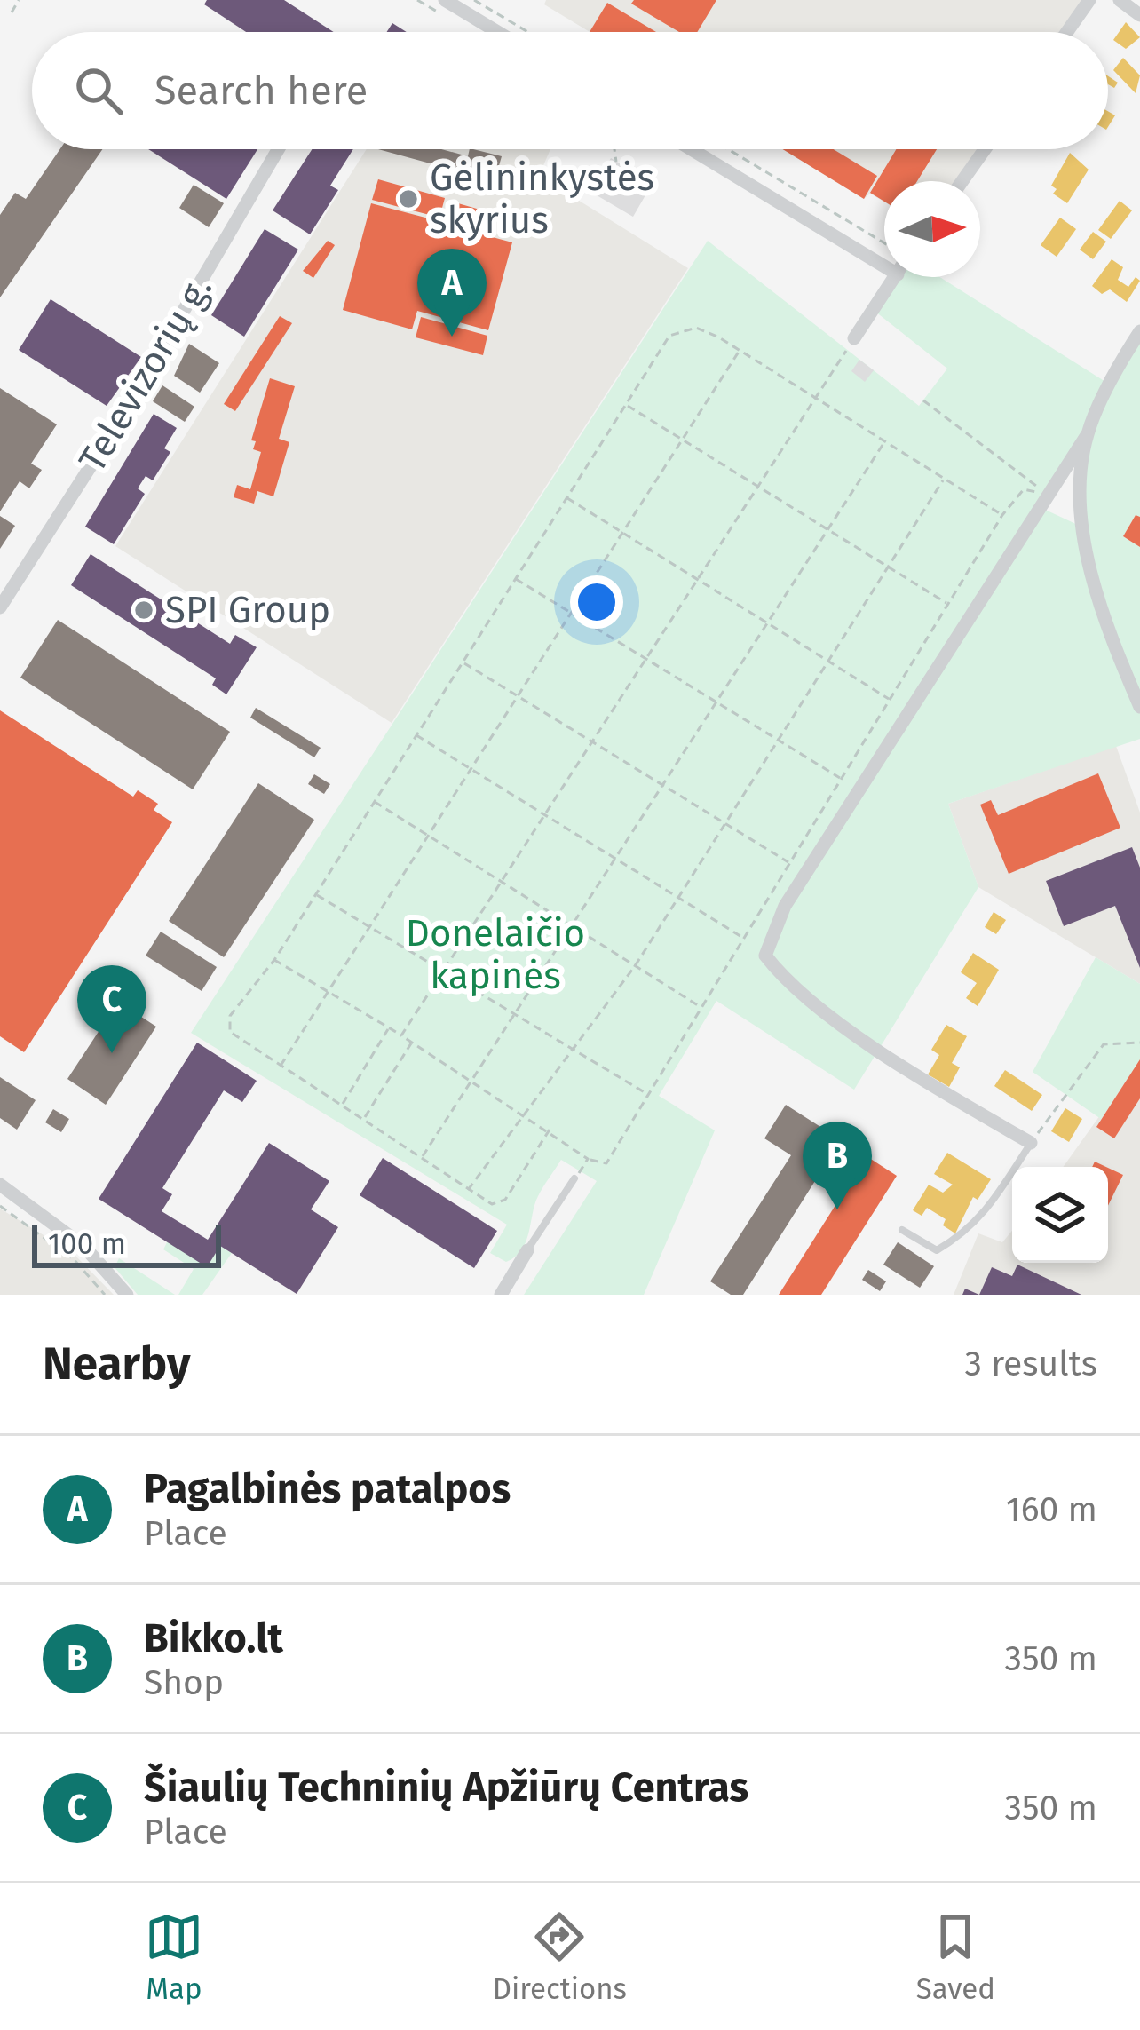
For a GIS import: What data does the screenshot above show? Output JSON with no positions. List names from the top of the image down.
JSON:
{
  "streets": {
    "street": ["Televizorių g."]
  },
  "parks": ["Donelaičio kapinės"],
  "places": ["Gėlininkystės skyrius", "SPI Group"],
  "scale_bar": "100 m",
  "north": "right",
  "page": {
    "search": "Search here",
    "pins": ["A", "C", "B"],
    "scale": "100 m",
    "heading": ["Nearby", "3 results"],
    "list": [
      {
        "mark": "A",
        "name": "Pagalbinės patalpos",
        "note": "Place",
        "value": "160 m"
      },
      {
        "mark": "B",
        "name": "Bikko.lt",
        "note": "Shop",
        "value": "350 m"
      },
      {
        "mark": "C",
        "name": "Šiaulių Techninių Apžiūrų Centras",
        "note": "Place",
        "value": "350 m"
      }
    ],
    "nav": ["Map", "Directions", "Saved"]
  }
}
